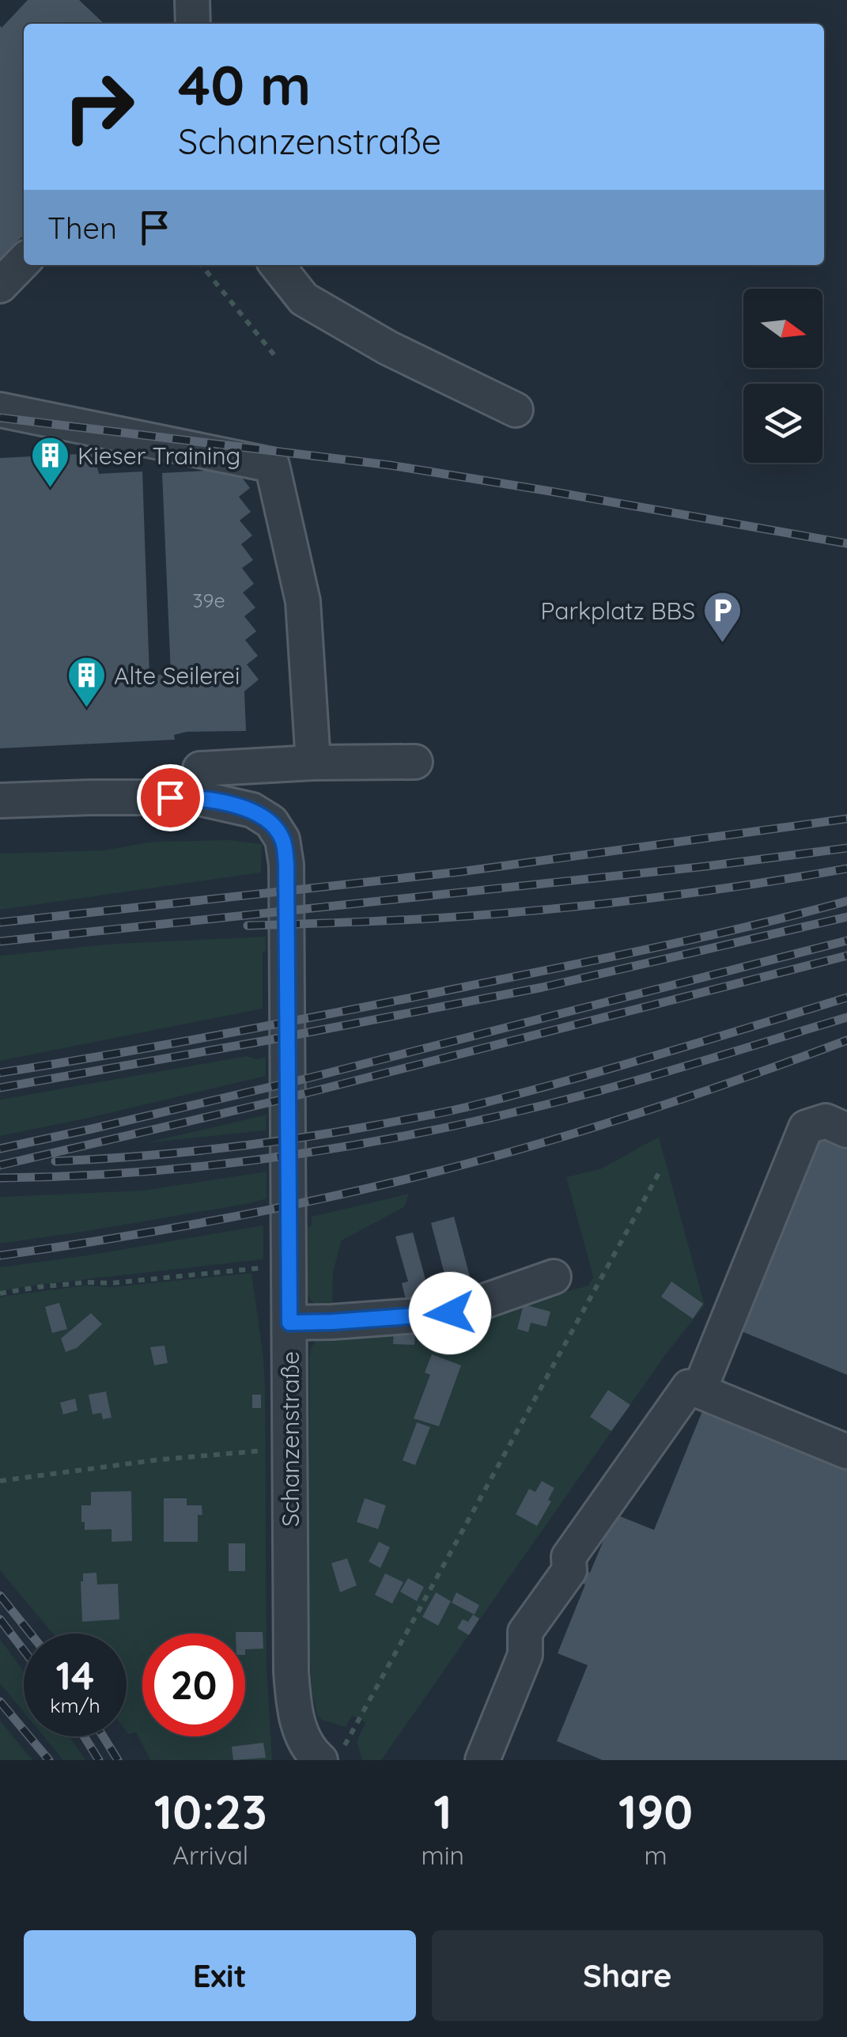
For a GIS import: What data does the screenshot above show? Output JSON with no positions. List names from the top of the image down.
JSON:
{
  "streets": {
    "street": ["Schanzenstraße"]
  },
  "places": {
    "building": ["Kieser Training", "Alte Seilerei"],
    "parking": ["Parkplatz BBS"]
  },
  "house_numbers": ["39e"],
  "north": "right",
  "page": {
    "turn": ["40 m", "Schanzenstraße"],
    "then": "Then",
    "speed": "14 km/h",
    "limit": "20",
    "eta": [
      "10:23",
      "Arrival",
      "1",
      "min",
      "190",
      "m"
    ],
    "buttons": ["Exit", "Share"]
  }
}
